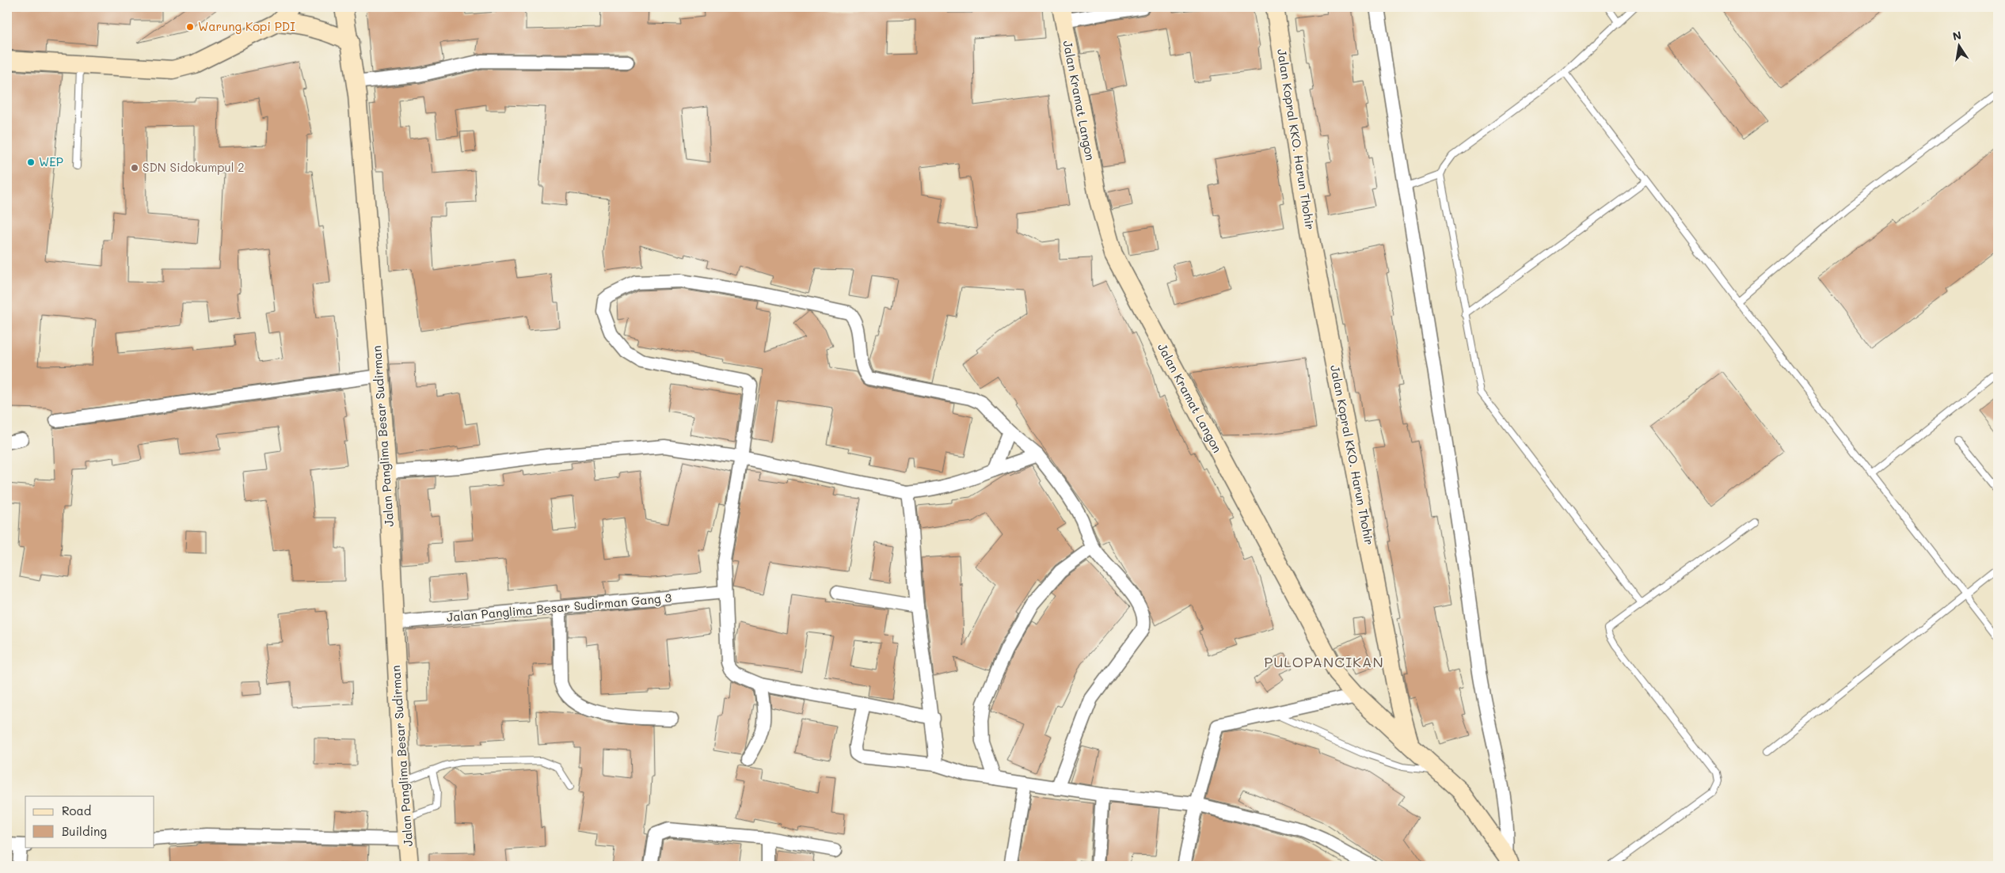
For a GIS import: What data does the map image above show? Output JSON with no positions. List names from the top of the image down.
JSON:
{
  "streets": {
    "main road": ["Jalan Kramat Langon", "Jalan Kopral KKO. Harun Thohir", "Jalan Panglima Besar Sudirman"],
    "street": ["Jalan Panglima Besar Sudirman Gang 3"]
  },
  "crossings": [
    ["Jalan Kramat Langon", "Jalan Kopral KKO. Harun Thohir"],
    ["Jalan Panglima Besar Sudirman", "Jalan Panglima Besar Sudirman Gang 3"]
  ],
  "districts": ["PULOPANCIKAN"],
  "places": ["Warung Kopi PDI", "WEP", "SDN Sidokumpul 2"],
  "legend": ["Road", "Building"],
  "north": "top"
}
